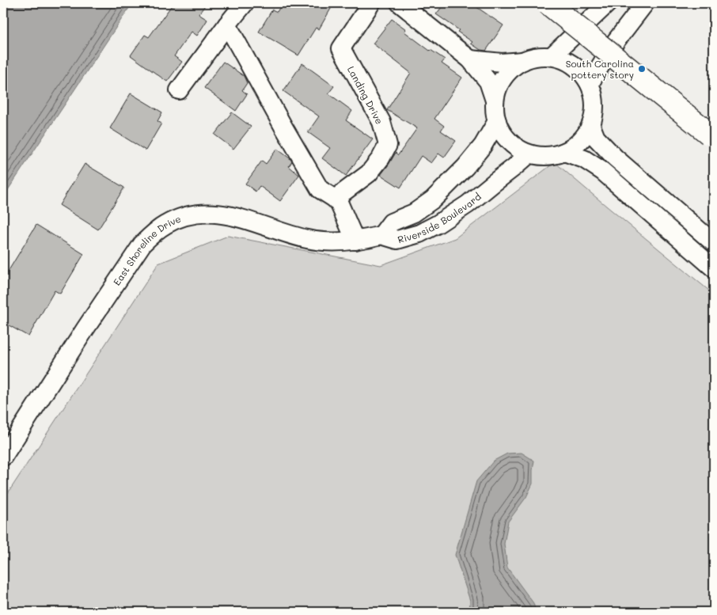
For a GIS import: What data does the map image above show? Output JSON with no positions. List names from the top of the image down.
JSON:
{
  "streets": {
    "street": ["Landing Drive", "Riverside Boulevard", "East Shoreline Drive"]
  },
  "crossings": [
    ["Riverside Boulevard", "East Shoreline Drive"]
  ],
  "places": ["South Carolina pottery story"]
}
